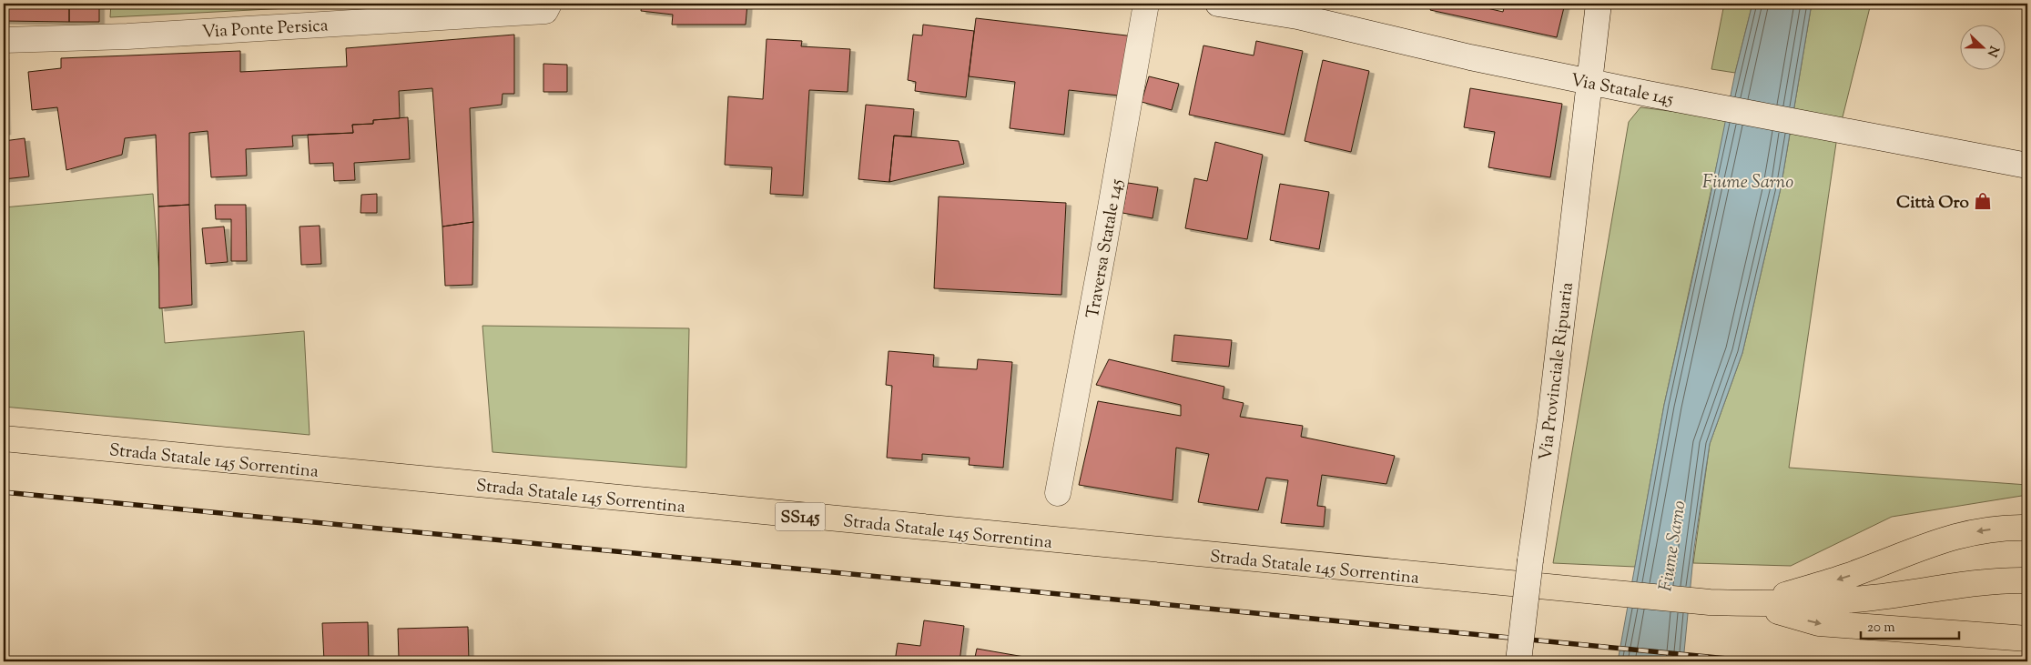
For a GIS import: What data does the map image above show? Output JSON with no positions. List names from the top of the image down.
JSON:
{
  "streets": {
    "highway": ["Strada Statale 145 Sorrentina", "SS145"],
    "main road": [
      "Via Ponte Persica",
      "Via Statale 145",
      "Traversa Statale 145",
      "Via Provinciale Ripuaria"
    ]
  },
  "crossings": [
    ["Via Statale 145", "Via Provinciale Ripuaria"],
    ["Strada Statale 145 Sorrentina", "SS145"]
  ],
  "water": ["Fiume Sarno"],
  "places": {
    "shop": ["Città Oro"]
  },
  "scale_bar": "20 m",
  "north": "right"
}
